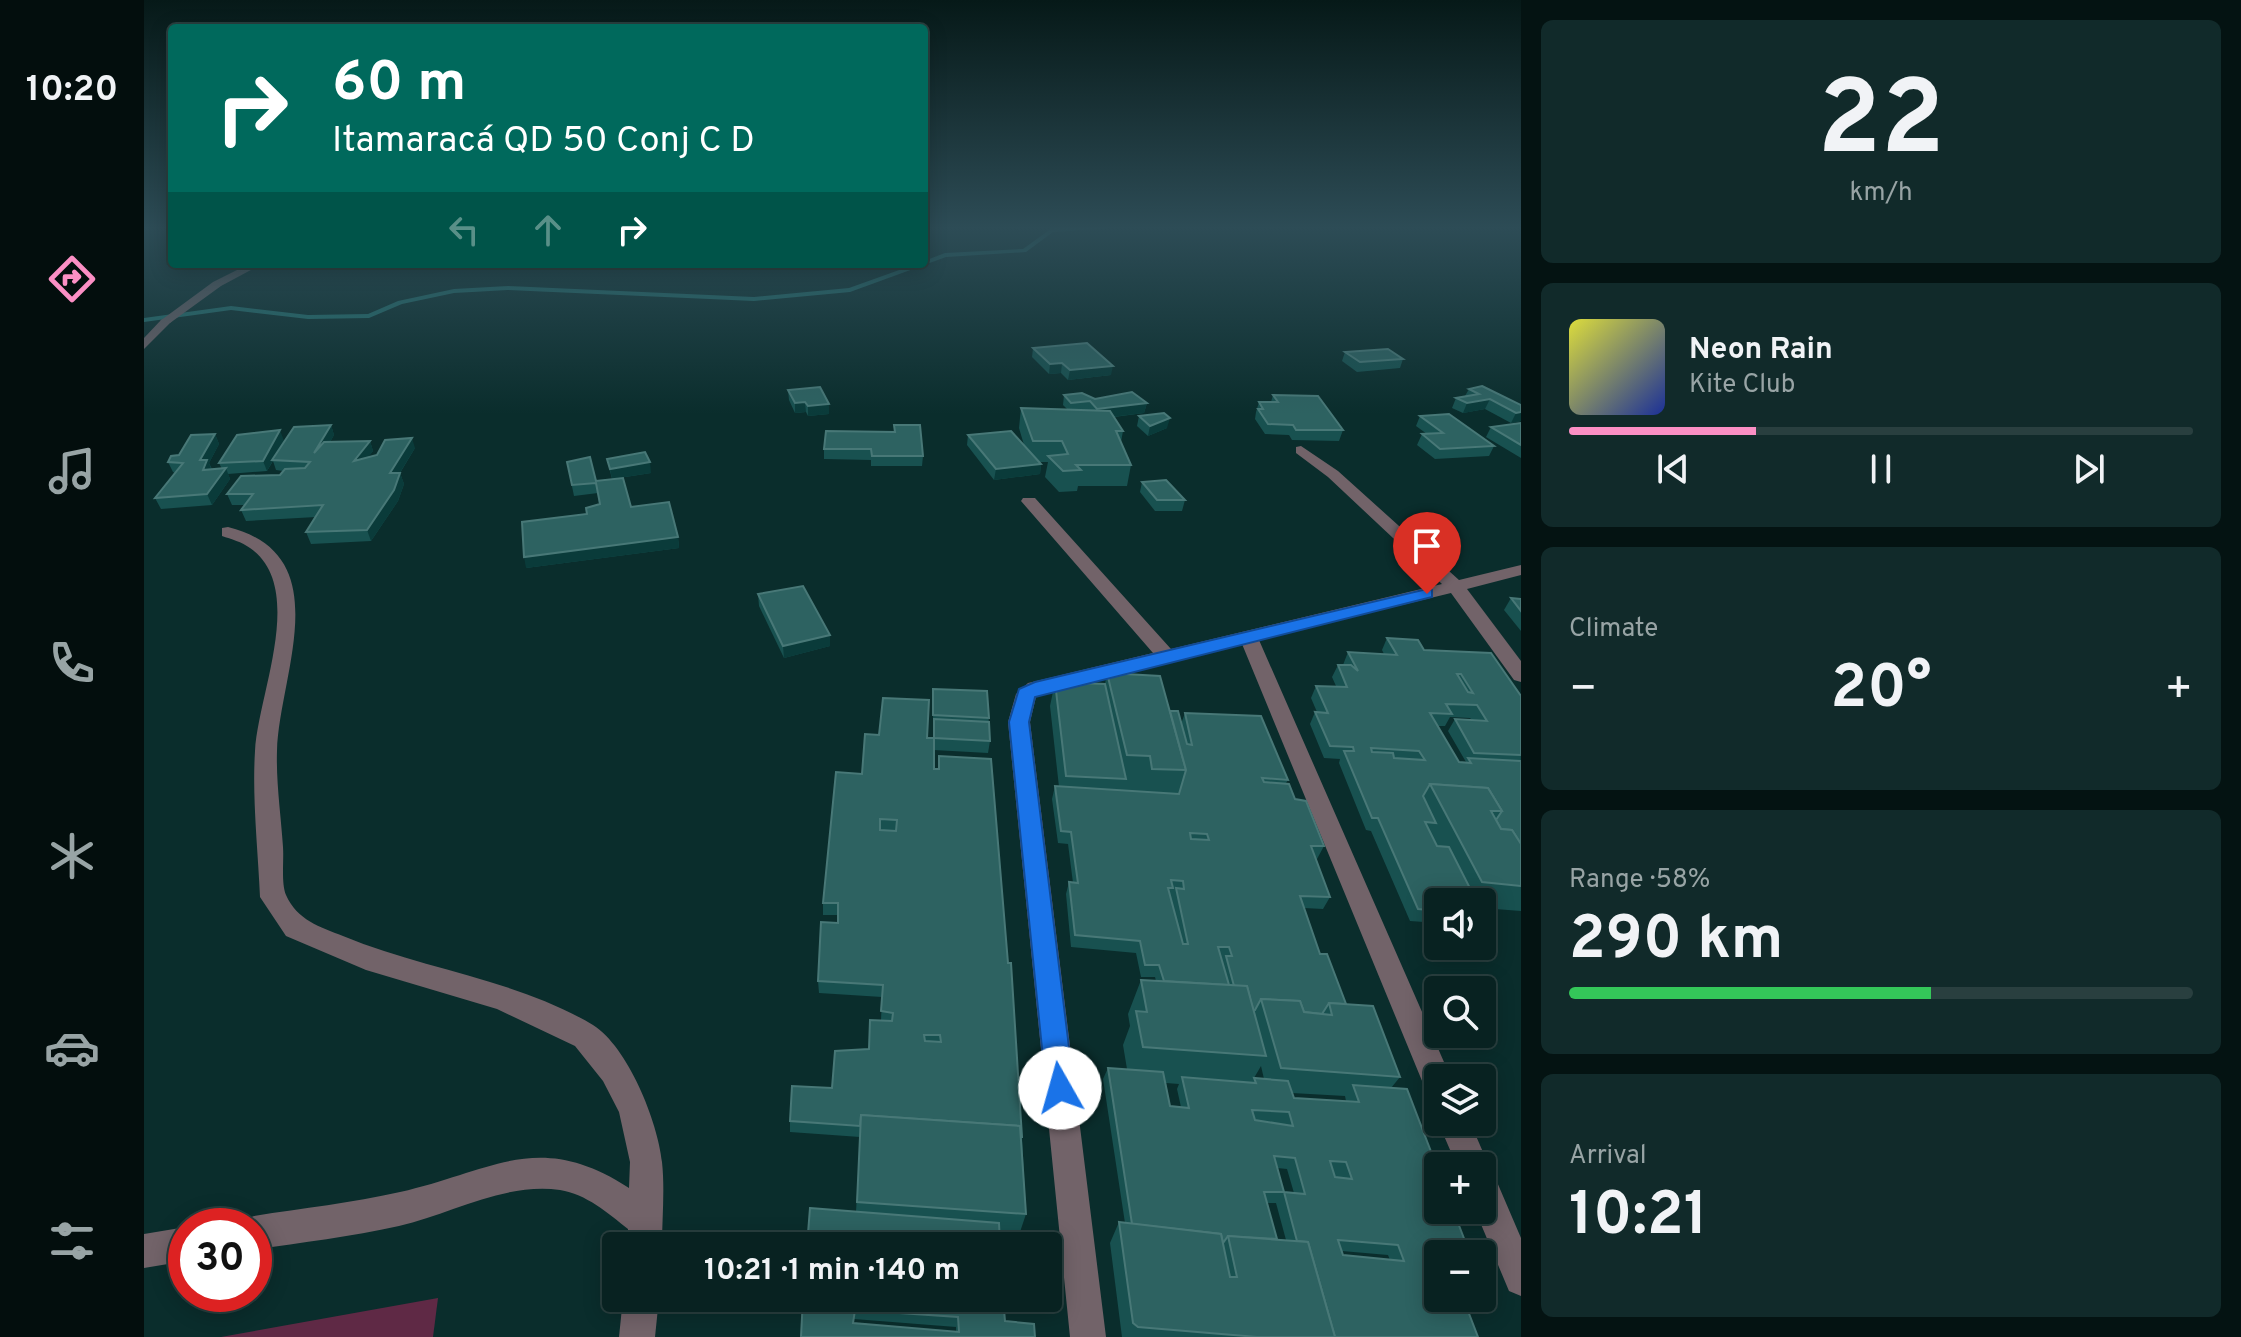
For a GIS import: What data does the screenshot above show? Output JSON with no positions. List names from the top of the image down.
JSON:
{
  "page": {
    "tabs": "10:20",
    "tile": [
      ["22", "km/h"],
      "Climate",
      ["Range · 58%", "290 km"],
      ["Arrival", "10:21"]
    ],
    "turn": ["60 m", "Itamaracá QD 50 Conj C D"],
    "song": ["Neon Rain", "Kite Club"],
    "heat": ["−", "20°", "+"],
    "map_buttons": ["+", "−"],
    "limit": "30",
    "trip": "10:21 · 1 min · 140 m"
  }
}
